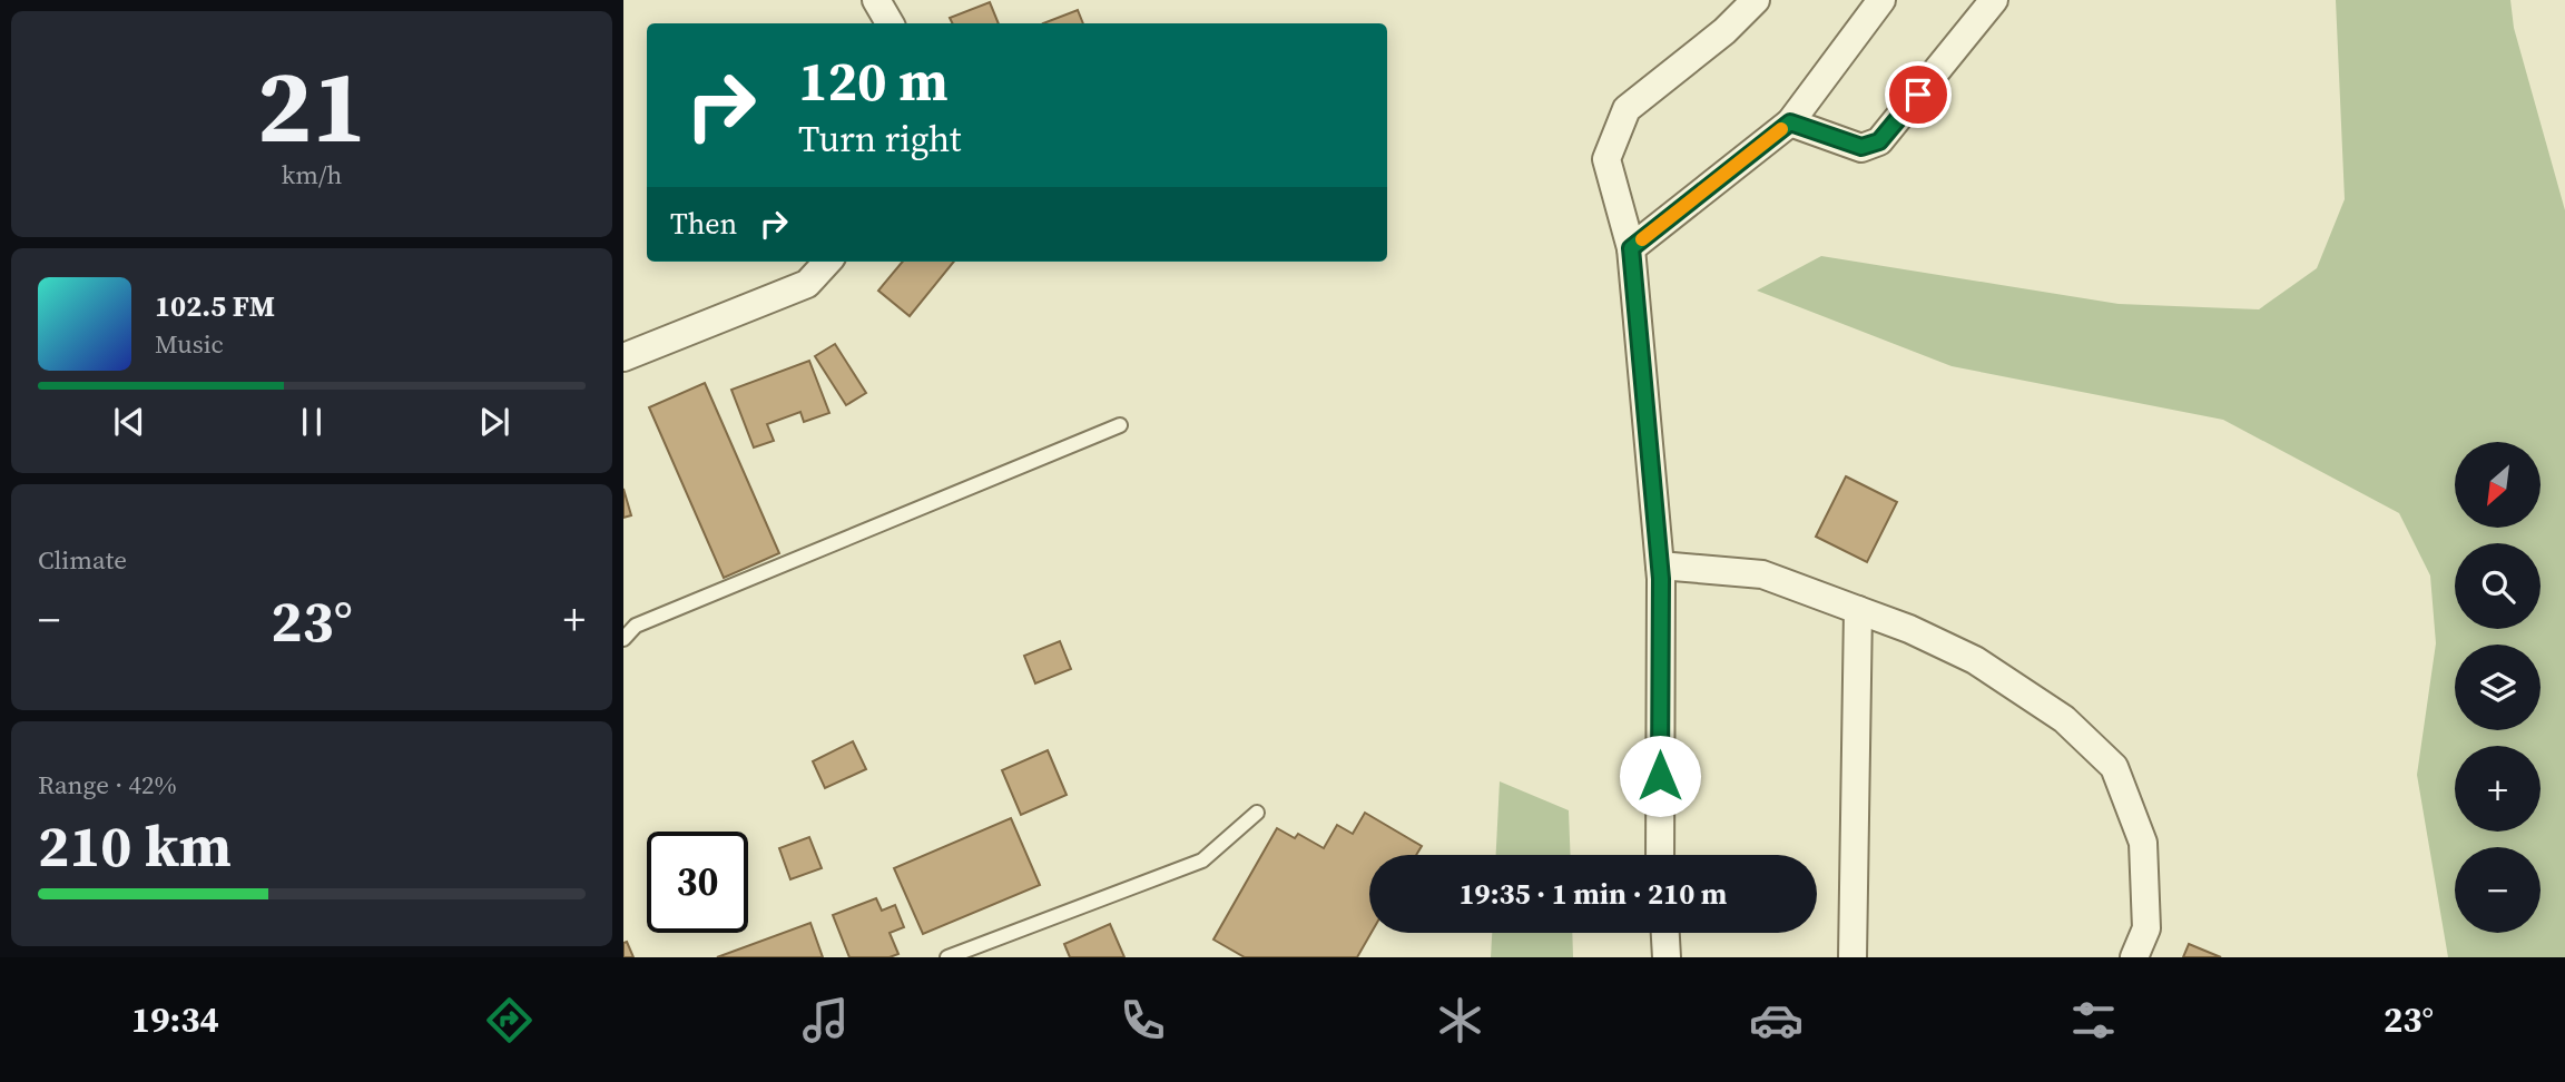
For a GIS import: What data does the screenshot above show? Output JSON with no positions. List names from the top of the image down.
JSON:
{
  "north": "bottom left",
  "page": {
    "tile": [
      ["21", "km/h"],
      "Climate",
      ["Range · 42%", "210 km"]
    ],
    "turn": ["120 m", "Turn right"],
    "then": "Then",
    "song": ["102.5 FM", "Music"],
    "map_buttons": ["+", "−"],
    "heat": ["−", "23°", "+"],
    "limit": "30",
    "trip": "19:35 · 1 min · 210 m",
    "tabs": ["19:34", "23°"]
  }
}
